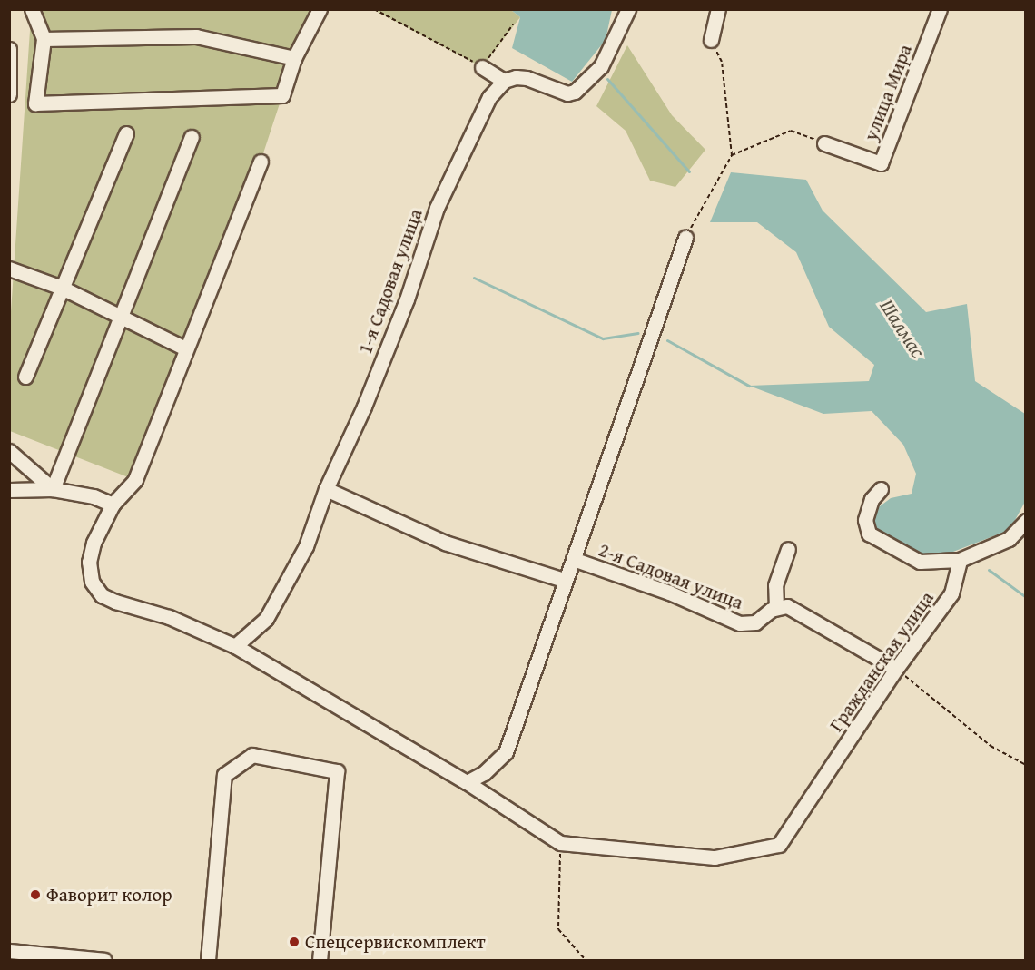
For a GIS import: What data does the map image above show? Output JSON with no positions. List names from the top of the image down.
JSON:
{
  "streets": {
    "street": [
      "улица Мира",
      "1-я Садовая улица",
      "2-я Садовая улица",
      "Гражданская улица"
    ]
  },
  "water": ["Шалмас"],
  "places": ["Фаворит колор", "Спецсервискомплект"]
}
